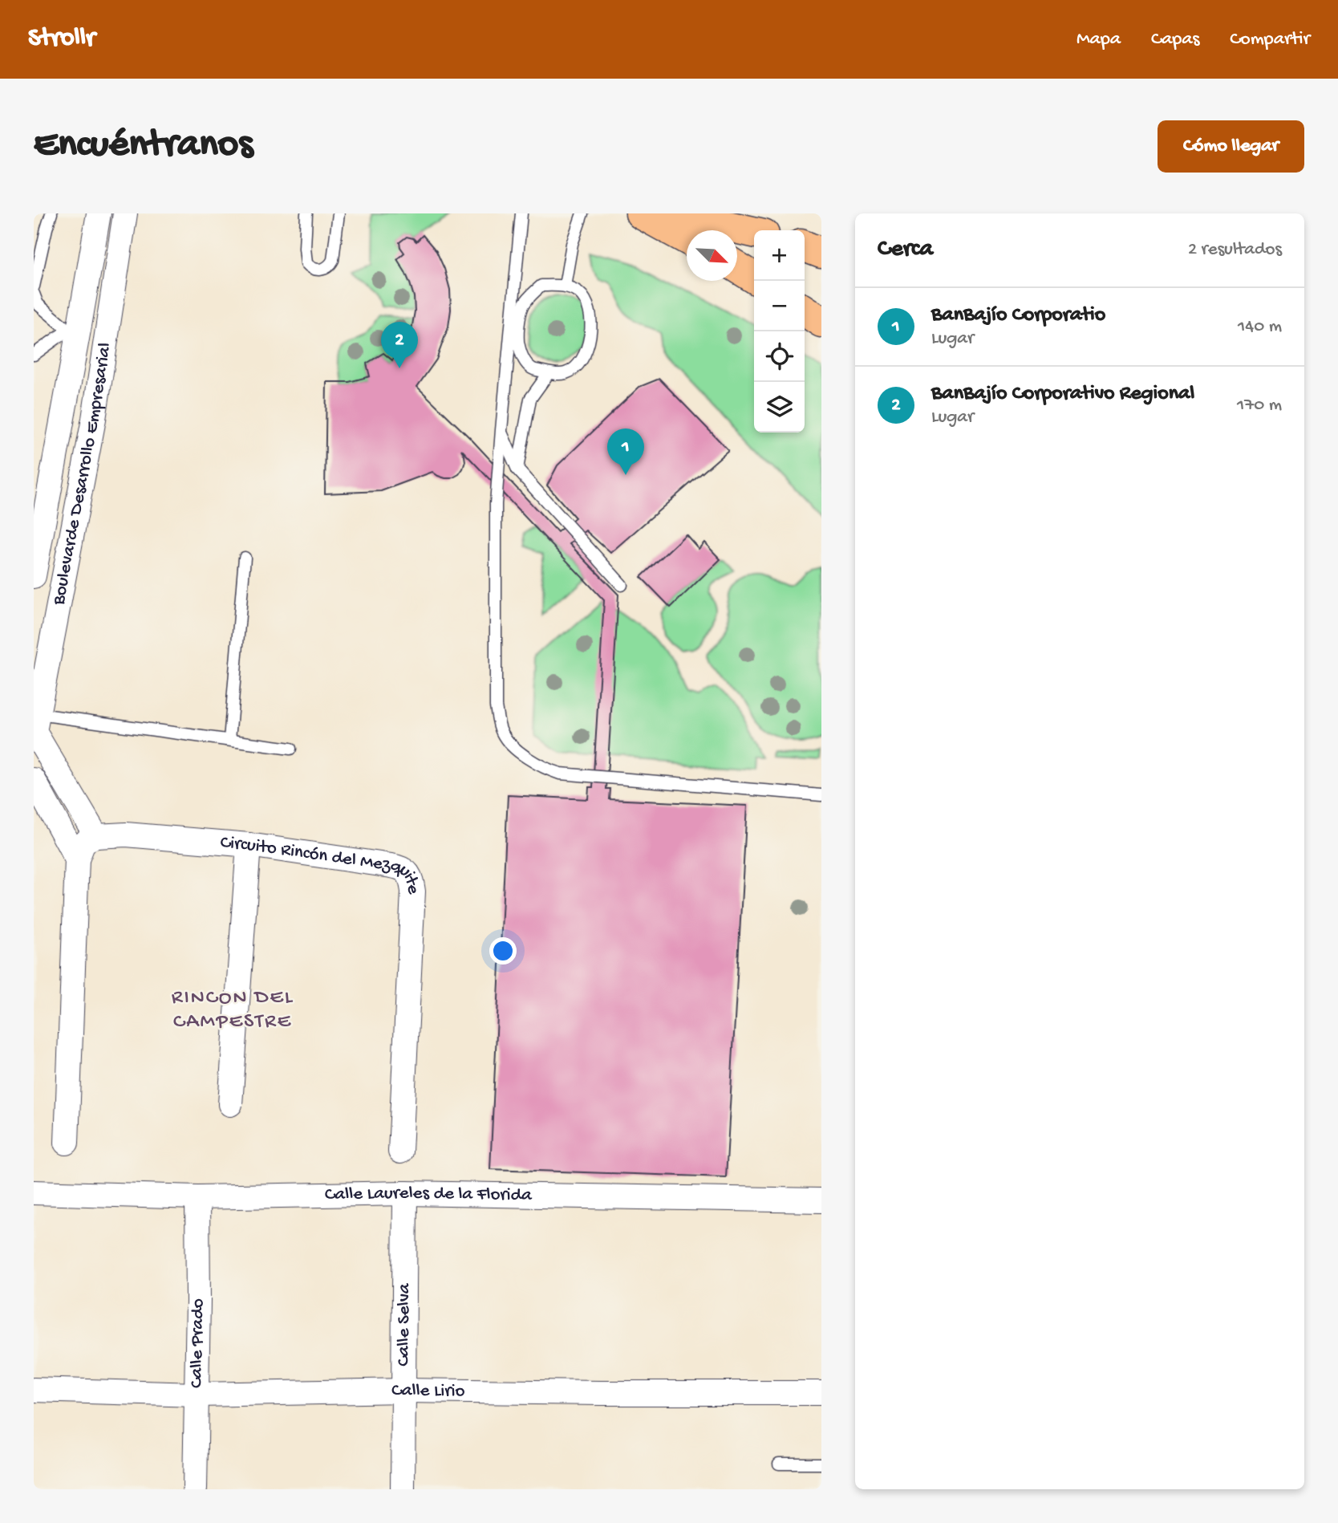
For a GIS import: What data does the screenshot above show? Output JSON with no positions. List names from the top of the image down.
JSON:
{
  "streets": {
    "street": [
      "Boulevarde Desarrollo Empresarial",
      "Circuito Rincón del Mezquite",
      "Calle Laureles de la Florida",
      "Calle Selva",
      "Calle Prado",
      "Calle Lirio"
    ]
  },
  "crossings": [
    ["Calle Laureles de la Florida", "Calle Selva"],
    ["Calle Laureles de la Florida", "Calle Prado"],
    ["Calle Selva", "Calle Lirio"],
    ["Calle Prado", "Calle Lirio"]
  ],
  "districts": ["RINCON DEL CAMPESTRE"],
  "north": "bottom right",
  "page": {
    "header": "Strollr",
    "nav": ["Mapa", "Capas", "Compartir"],
    "buttons": "Cómo llegar",
    "title": "Encuéntranos",
    "heading": ["Cerca", "2 resultados"],
    "map_buttons": ["+", "−"],
    "list": [
      {
        "mark": "1",
        "name": "BanBajío Corporatio",
        "note": "Lugar",
        "value": "140 m"
      },
      {
        "mark": "2",
        "name": "BanBajío Corporativo Regional",
        "note": "Lugar",
        "value": "170 m"
      }
    ],
    "pins": ["2", "1"]
  }
}
